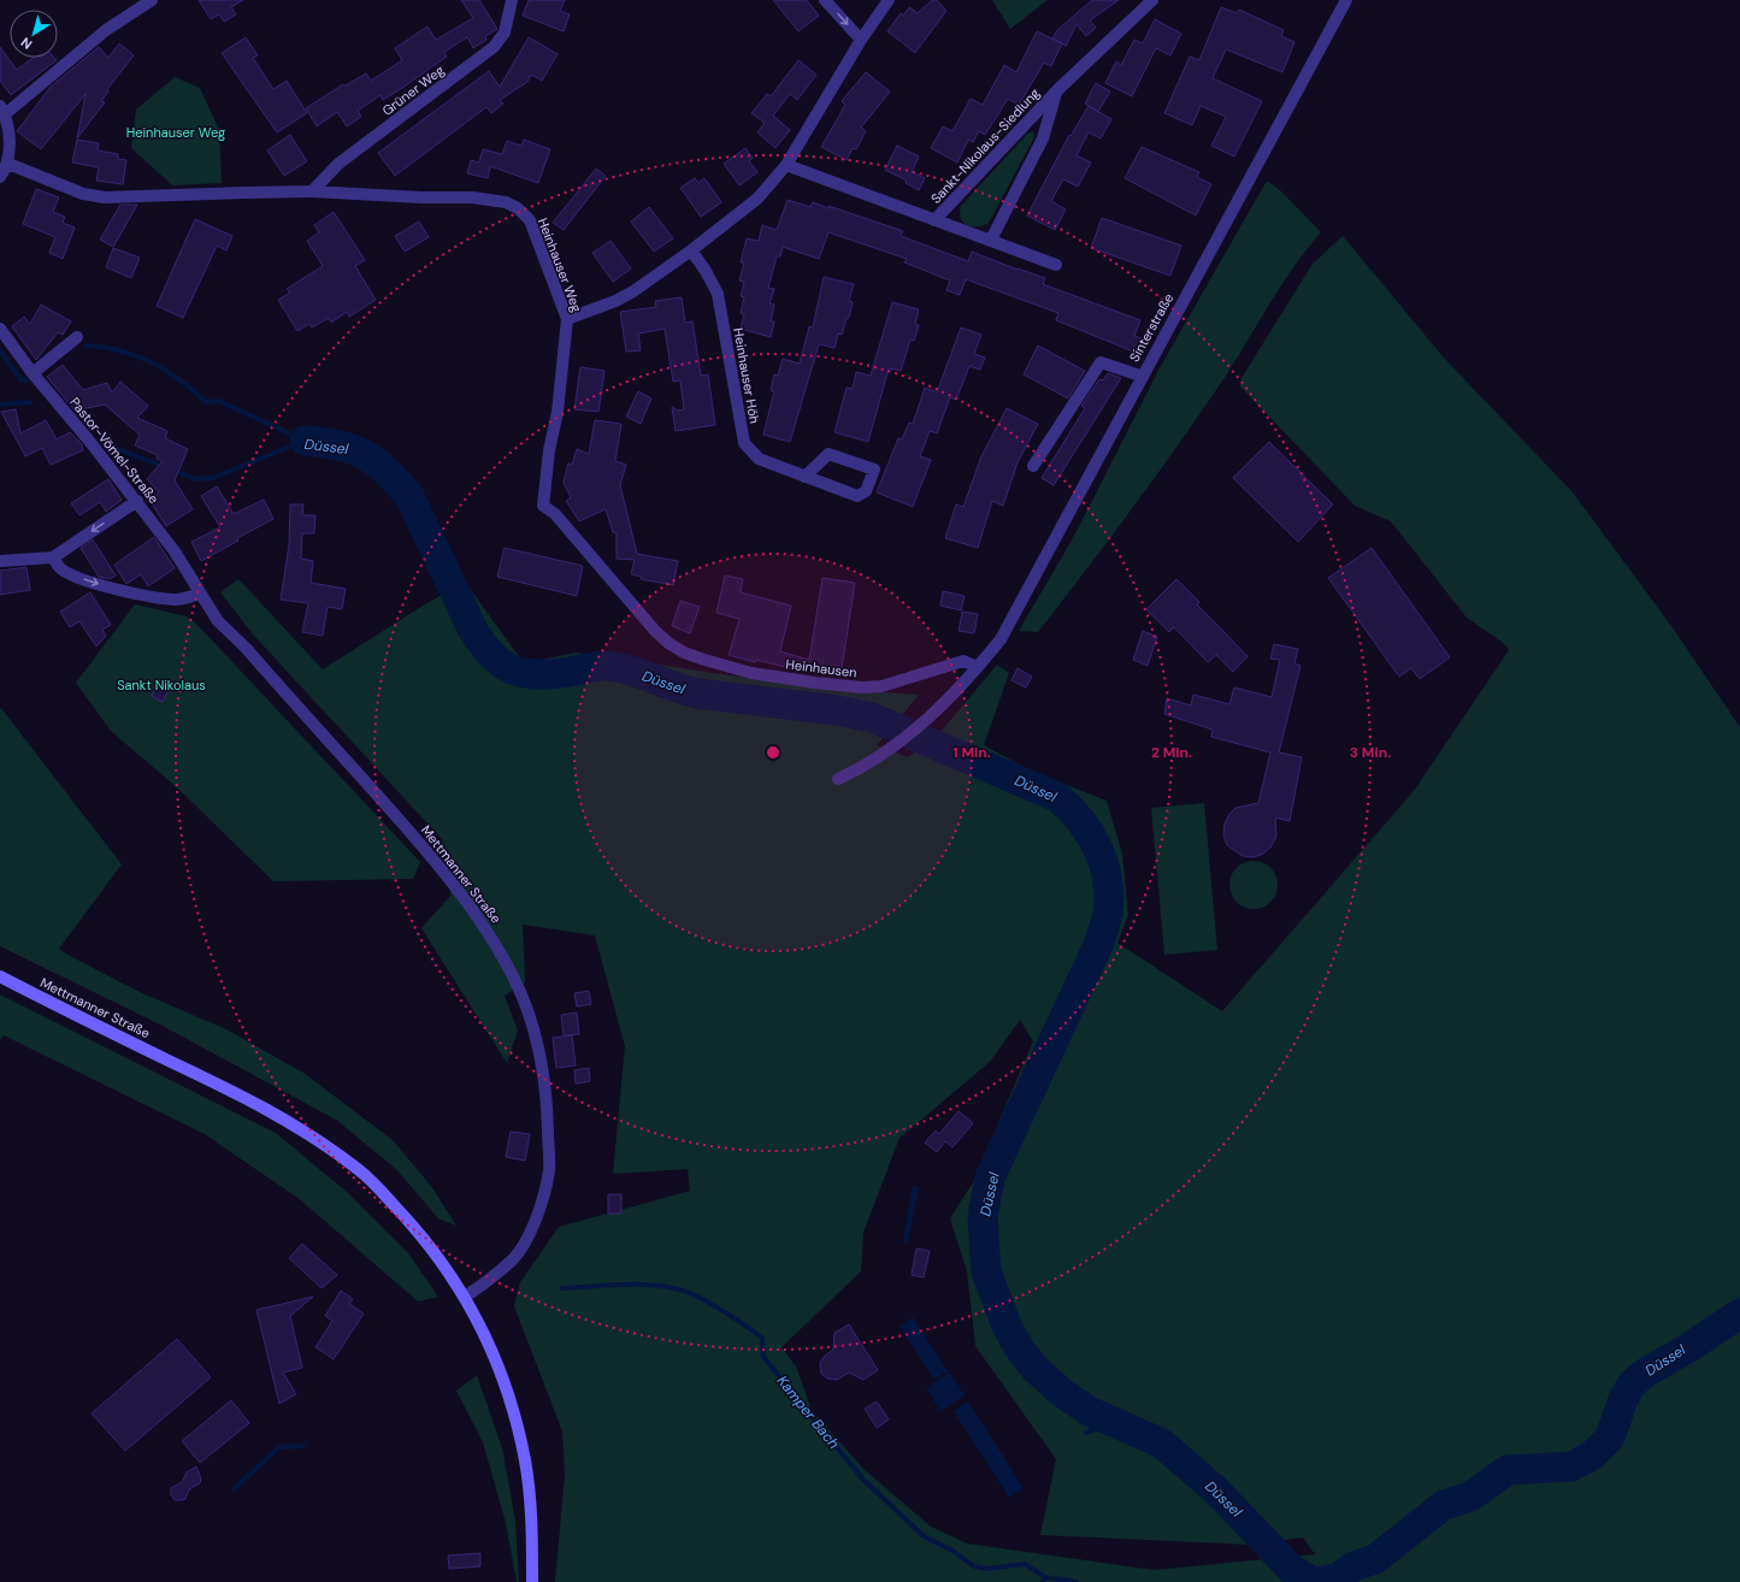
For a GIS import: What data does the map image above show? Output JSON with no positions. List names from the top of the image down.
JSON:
{
  "streets": {
    "main road": ["Mettmanner Straße"],
    "street": [
      "Grüner Weg",
      "Sankt-Nikolaus-Siedlung",
      "Heinhauser Weg",
      "Sinterstraße",
      "Heinhauser Höh",
      "Pastor-Vömel-Straße",
      "Heinhausen"
    ]
  },
  "crossings": [
    ["Grüner Weg", "Heinhauser Weg"],
    ["Heinhauser Weg", "Heinhausen"],
    ["Sinterstraße", "Heinhausen"],
    ["Pastor-Vömel-Straße", "Mettmanner Straße"]
  ],
  "water": ["Düssel", "Kamper Bach"],
  "parks": ["Heinhauser Weg", "Sankt Nikolaus"],
  "north": "bottom left",
  "rings": ["1 Min.", "2 Min.", "3 Min."]
}
